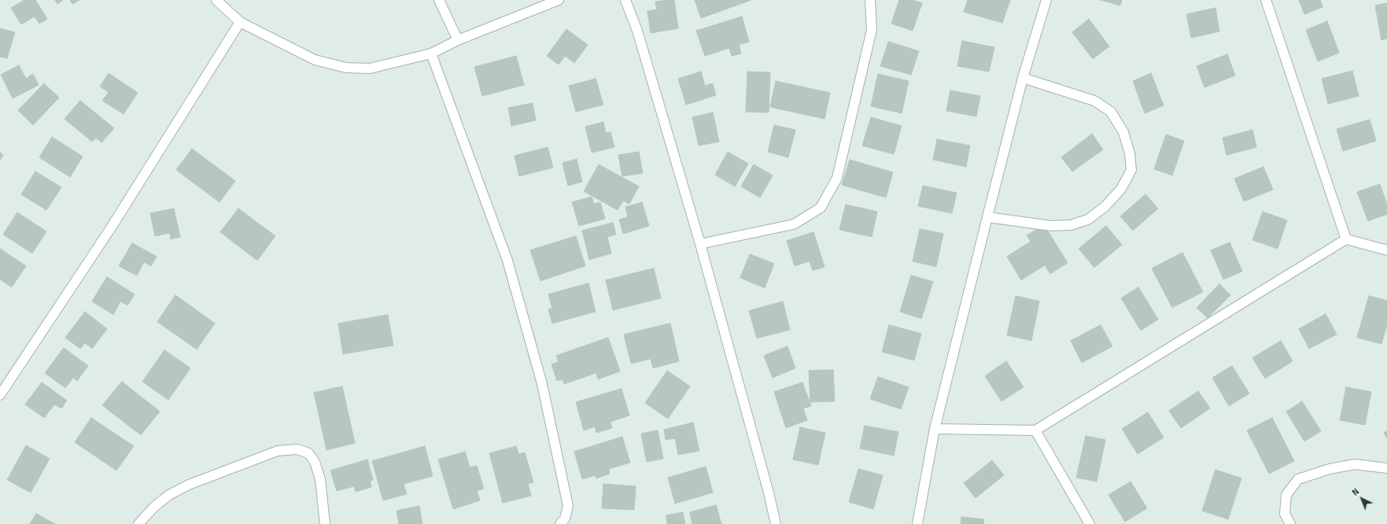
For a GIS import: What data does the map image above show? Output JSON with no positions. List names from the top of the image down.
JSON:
{
  "north": "top left"
}
